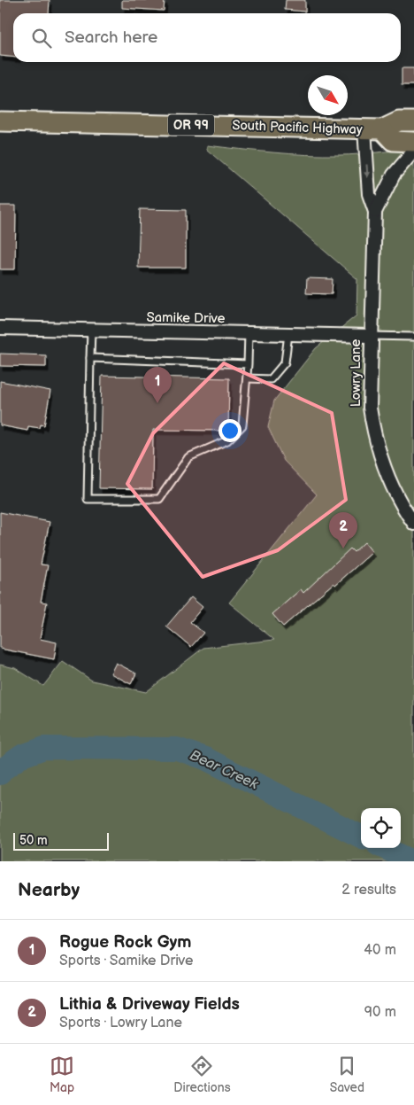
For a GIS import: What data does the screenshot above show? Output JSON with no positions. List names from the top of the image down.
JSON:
{
  "streets": {
    "main road": ["OR 99", "South Pacific Highway"],
    "street": ["Samike Drive", "Lowry Lane"]
  },
  "crossings": [
    ["South Pacific Highway", "Lowry Lane"],
    ["Samike Drive", "Lowry Lane"]
  ],
  "water": ["Bear Creek"],
  "scale_bar": "50 m",
  "north": "bottom right",
  "page": {
    "search": "Search here",
    "pins": ["1", "2"],
    "scale": "50 m",
    "heading": ["Nearby", "2 results"],
    "list": [
      {
        "mark": "1",
        "name": "Rogue Rock Gym",
        "note": "Sports · Samike Drive",
        "value": "40 m"
      },
      {
        "mark": "2",
        "name": "Lithia & Driveway Fields",
        "note": "Sports · Lowry Lane",
        "value": "90 m"
      }
    ],
    "nav": ["Map", "Directions", "Saved"]
  }
}
